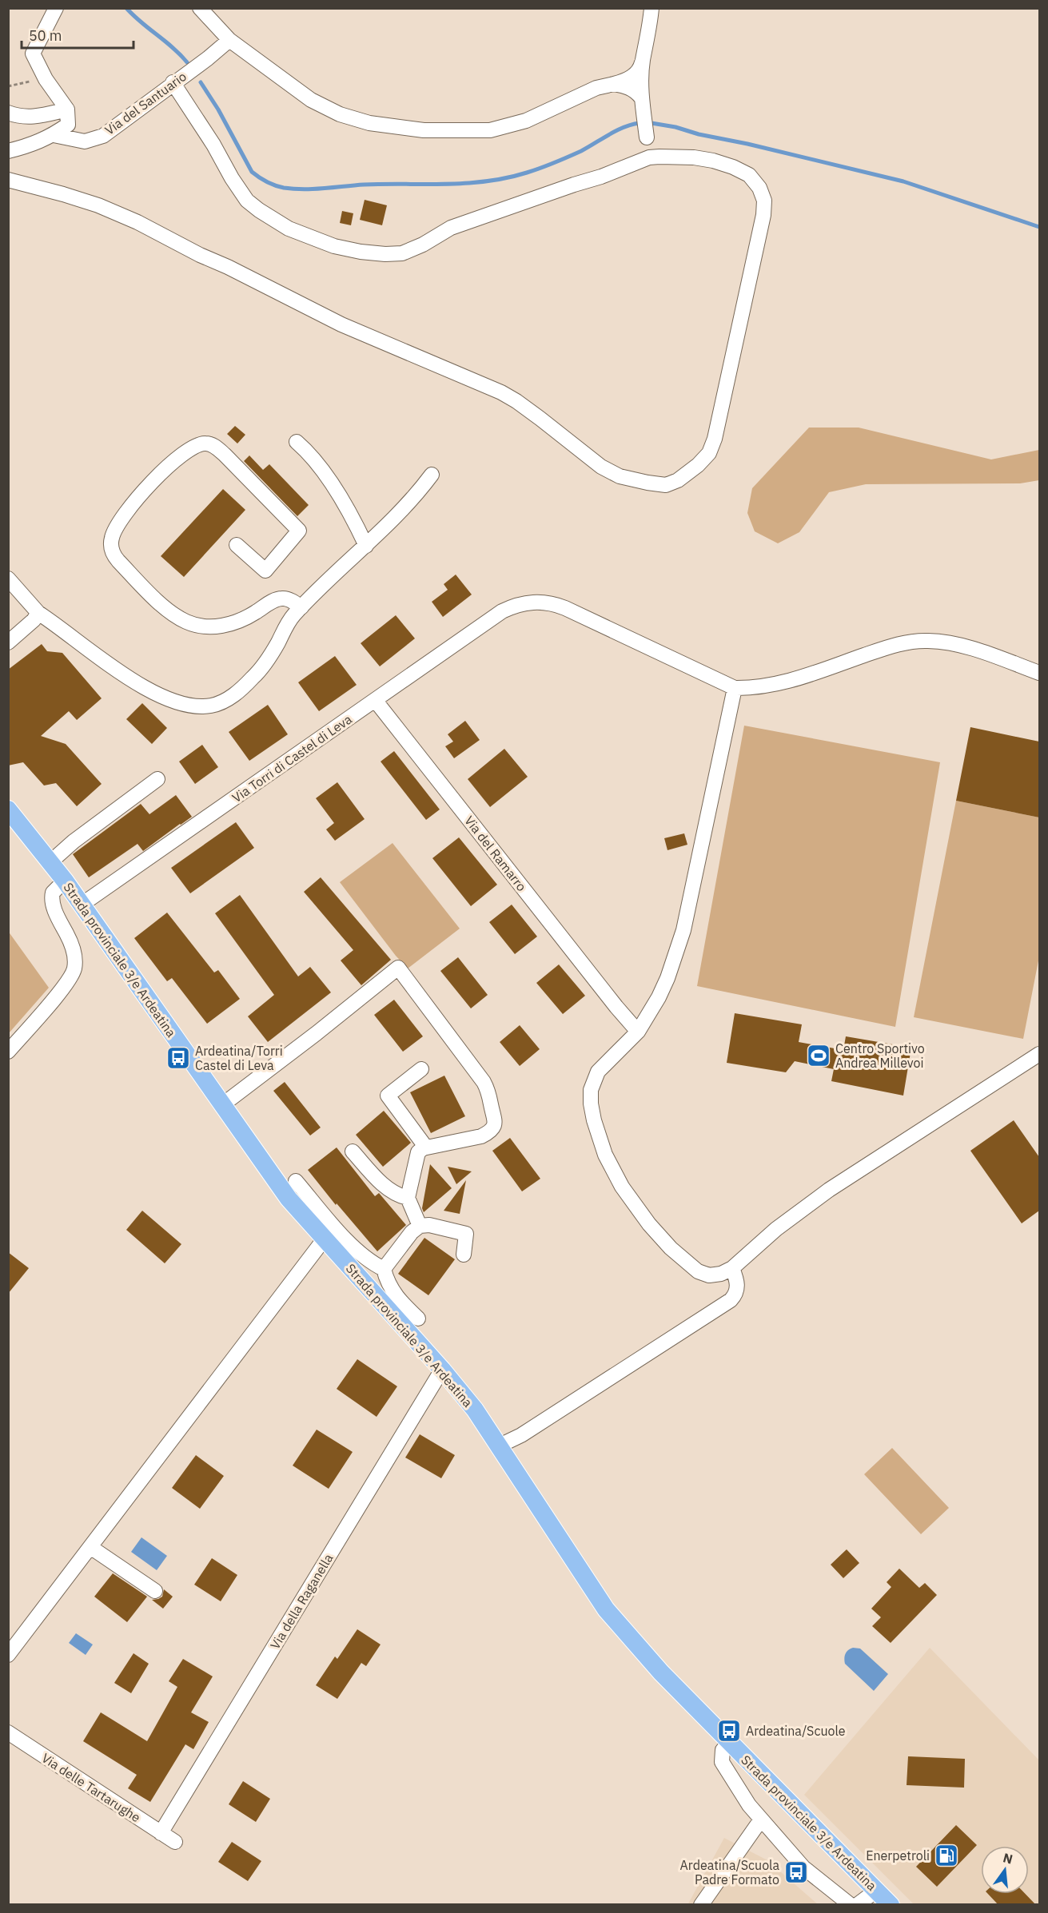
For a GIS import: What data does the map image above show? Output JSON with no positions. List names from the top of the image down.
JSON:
{
  "streets": {
    "main road": ["Strada provinciale 3/e Ardeatina"],
    "street": [
      "Via del Santuario",
      "Via Torri di Castel di Leva",
      "Via del Ramarro",
      "Via della Raganella",
      "Via delle Tartarughe"
    ]
  },
  "crossings": [
    ["Via Torri di Castel di Leva", "Via del Ramarro"],
    ["Via Torri di Castel di Leva", "Strada provinciale 3/e Ardeatina"],
    ["Strada provinciale 3/e Ardeatina", "Via della Raganella"],
    ["Via della Raganella", "Via delle Tartarughe"]
  ],
  "places": {
    "sports": ["Centro Sportivo Andrea Millevoi"],
    "bus stop": ["Ardeatina/Torri Castel di Leva", "Ardeatina/Scuole", "Ardeatina/Scuola Padre Formato"],
    "fuel station": ["Enerpetroli"]
  },
  "scale_bar": "50 m",
  "north": "top"
}
